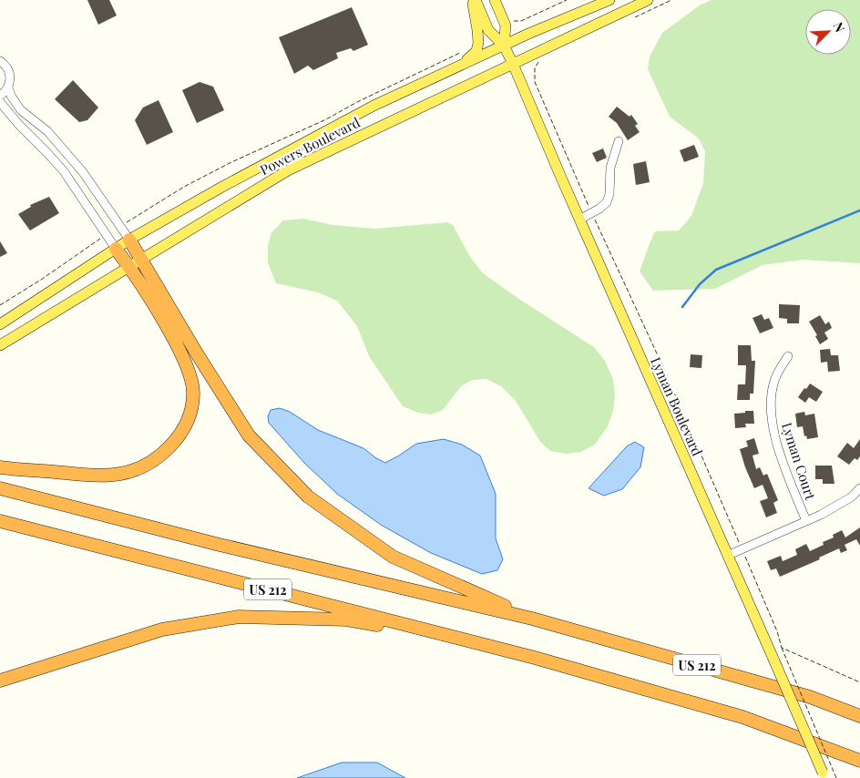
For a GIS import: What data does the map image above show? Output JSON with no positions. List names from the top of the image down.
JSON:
{
  "streets": {
    "highway": ["US 212"],
    "main road": ["Powers Boulevard", "Lyman Boulevard"],
    "street": ["Lyman Court"]
  },
  "crossings": [
    ["Powers Boulevard", "Lyman Boulevard"]
  ],
  "north": "top right"
}
